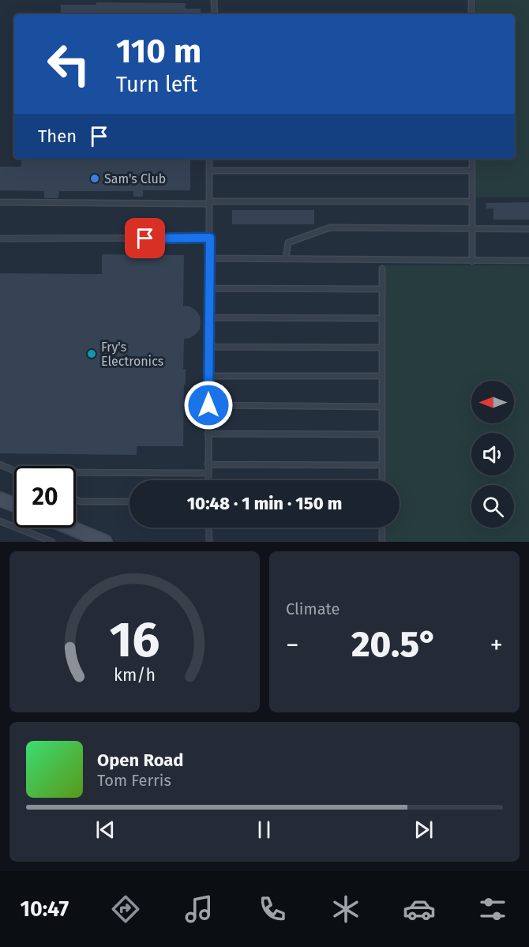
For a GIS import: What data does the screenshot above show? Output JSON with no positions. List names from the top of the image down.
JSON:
{
  "places": ["Sam's Club", "Fry's Electronics"],
  "north": "left",
  "page": {
    "turn": ["110 m", "Turn left"],
    "then": "Then",
    "limit": "20",
    "trip": "10:48 · 1 min · 150 m",
    "tile": "Climate",
    "heat": ["−", "20.5°", "+"],
    "song": ["Open Road", "Tom Ferris"],
    "tabs": "10:47",
    "gauge": ["16", "km/h"]
  }
}
